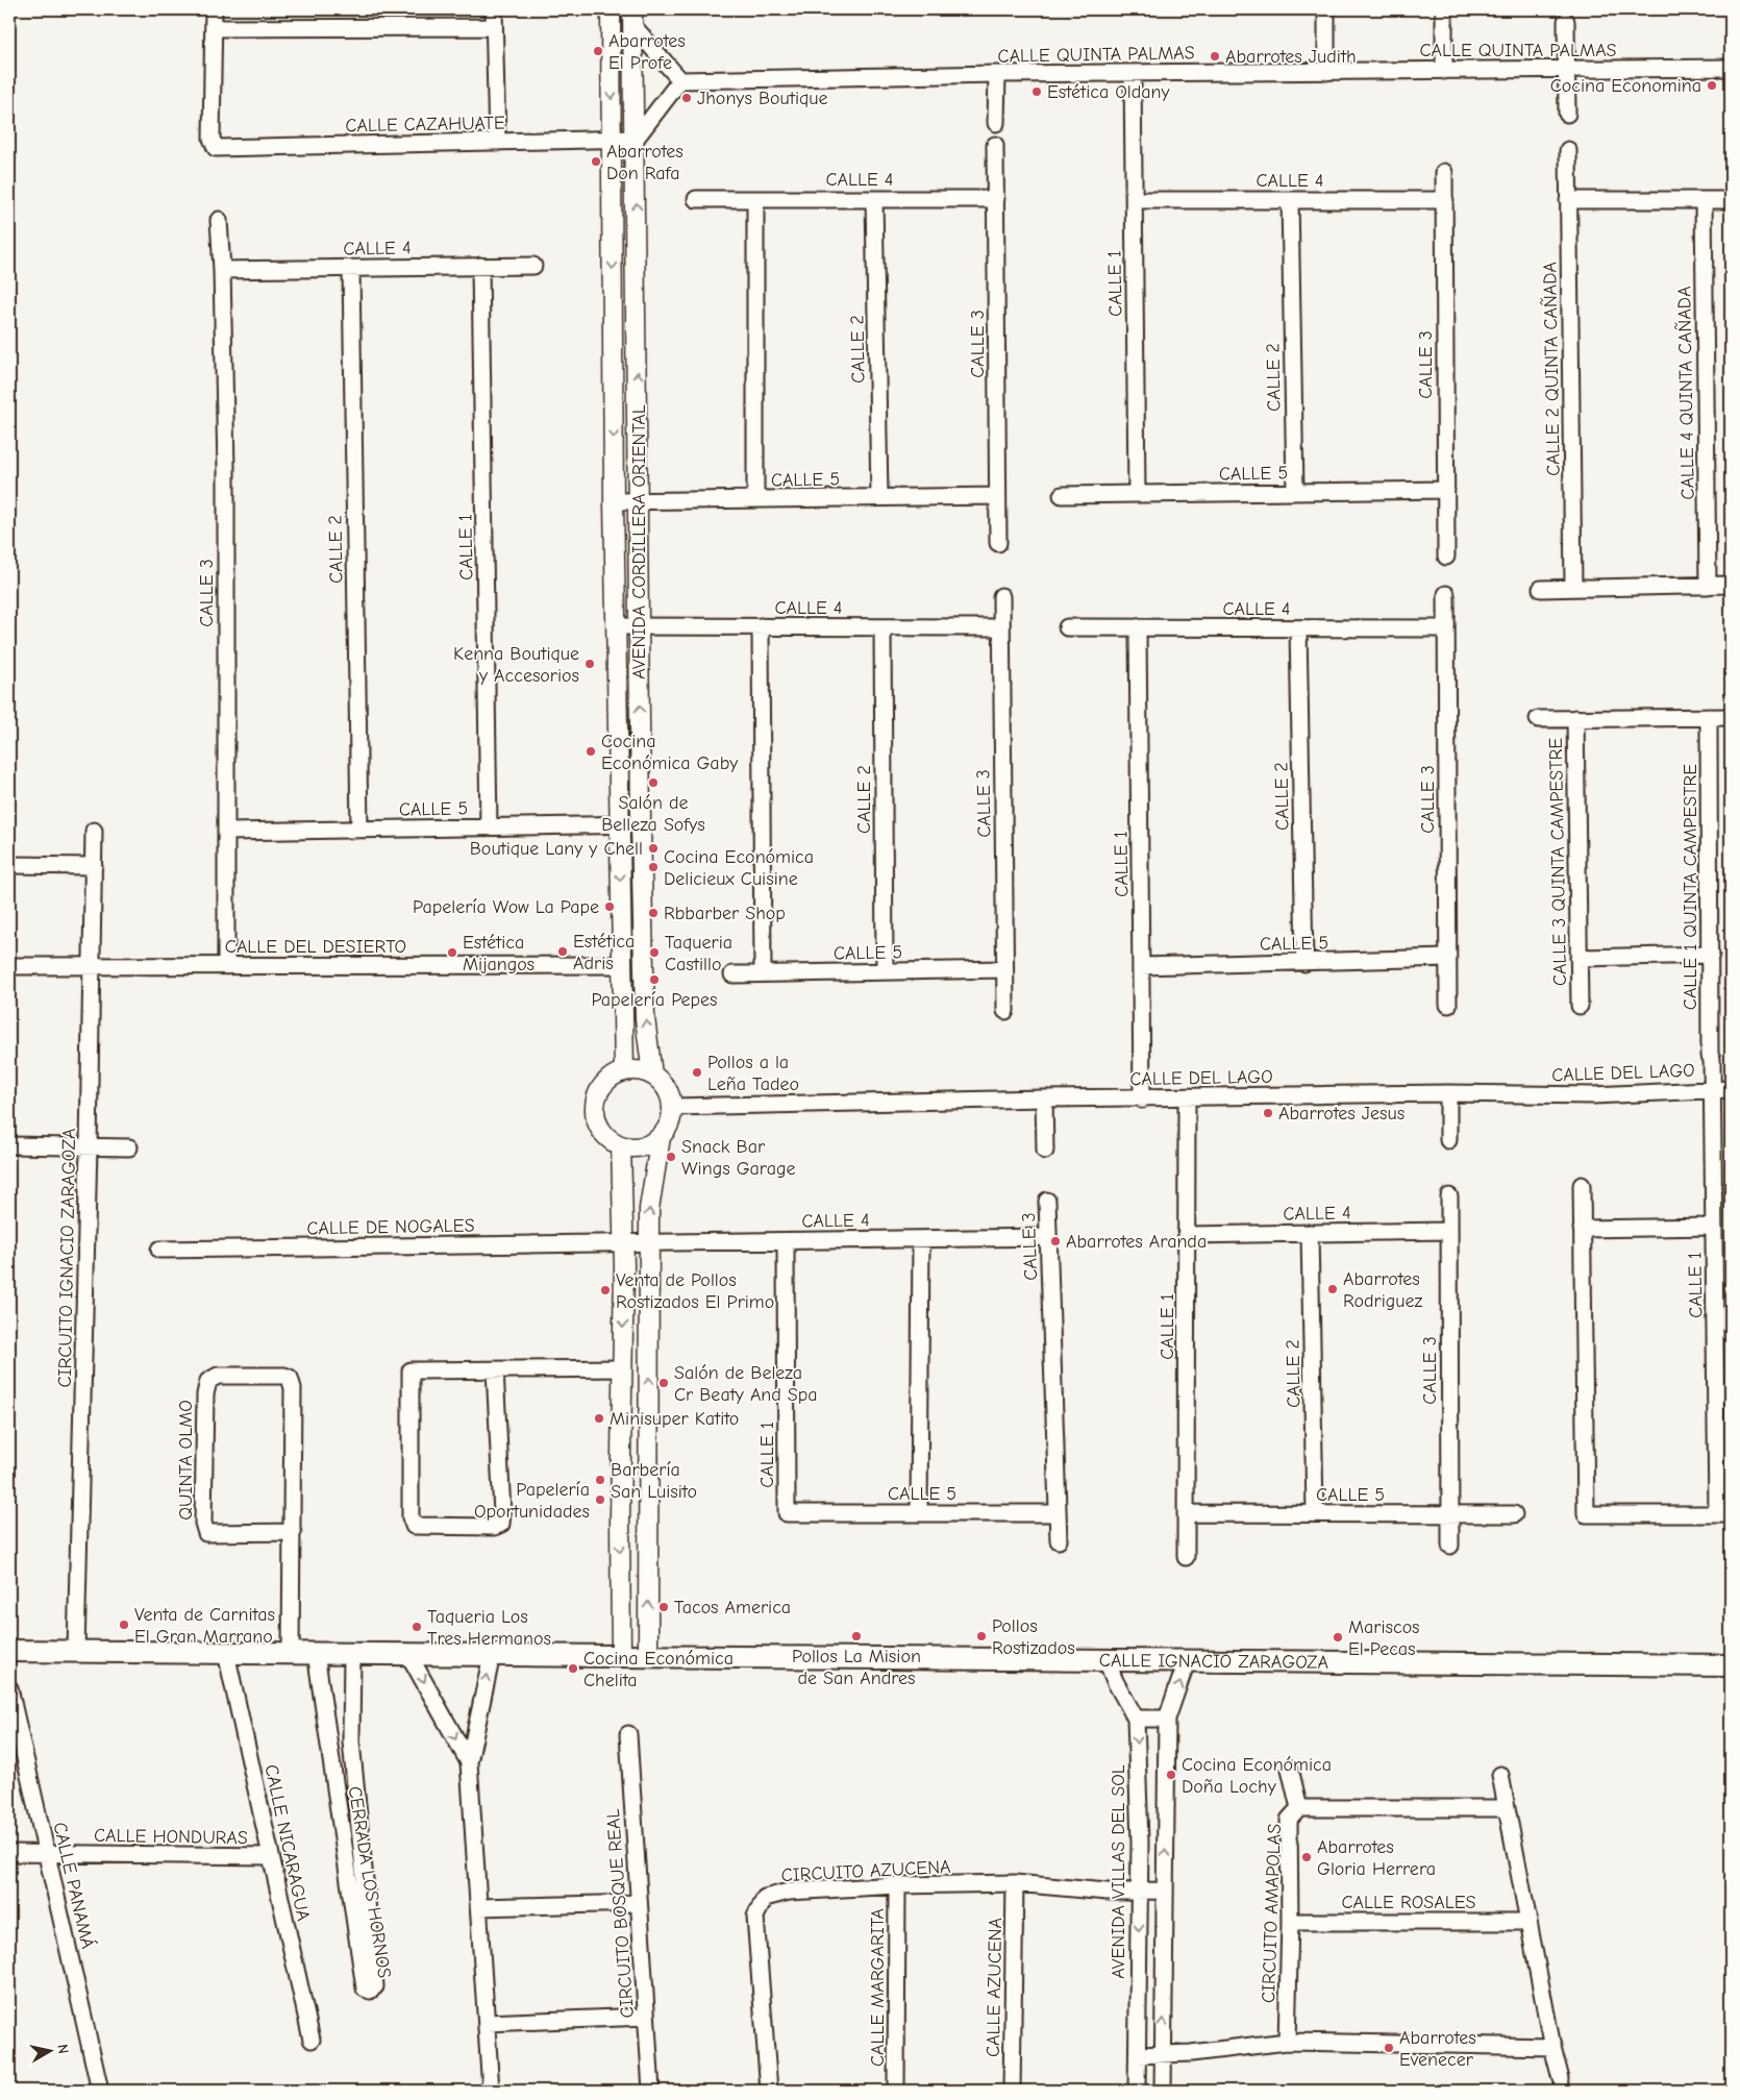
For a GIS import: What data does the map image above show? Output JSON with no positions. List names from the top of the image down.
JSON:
{
  "streets": {
    "main road": ["CALLE IGNACIO ZARAGOZA"],
    "street": [
      "CALLE QUINTA PALMAS",
      "CALLE CAZAHUATE",
      "CALLE 4",
      "CALLE 1",
      "CALLE 3",
      "CALLE 2",
      "CALLE 2 QUINTA CAÑADA",
      "CALLE 4 QUINTA CAÑADA",
      "CALLE 5",
      "AVENIDA CORDILLERA ORIENTAL",
      "CALLE 3 QUINTA CAMPESTRE",
      "CALLE 1 QUINTA CAMPESTRE",
      "CALLE DEL DESIERTO",
      "CALLE DEL LAGO",
      "CALLE DE NOGALES",
      "CIRCUITO IGNACIO ZARAGOZA",
      "QUINTA OLMO",
      "CALLE HONDURAS",
      "CALLE NICARAGUA",
      "CIRCUITO AZUCENA",
      "AVENIDA VILLAS DEL SOL",
      "CERRADA LOS HORNOS",
      "CALLE PANAMÁ",
      "CALLE ROSALES",
      "CIRCUITO BOSQUE REAL",
      "CIRCUITO AMAPOLAS",
      "CALLE MARGARITA",
      "CALLE AZUCENA"
    ]
  },
  "crossings": [
    ["CALLE QUINTA PALMAS", "CALLE 1"],
    ["CALLE CAZAHUATE", "AVENIDA CORDILLERA ORIENTAL"],
    ["CALLE 4", "CALLE 1"],
    ["CALLE 4", "CALLE 3"],
    ["CALLE 4", "CALLE 2"],
    ["CALLE 4", "AVENIDA CORDILLERA ORIENTAL"],
    ["CALLE 4", "CALLE DE NOGALES"],
    ["CALLE 1", "CALLE 5"],
    ["CALLE 1", "CALLE 1 QUINTA CAMPESTRE"],
    ["CALLE 1", "CALLE DEL LAGO"],
    ["CALLE 3", "CALLE 5"],
    ["CALLE 3", "CALLE DEL DESIERTO"],
    ["CALLE 2", "CALLE 5"],
    ["CALLE 5", "AVENIDA CORDILLERA ORIENTAL"],
    ["AVENIDA CORDILLERA ORIENTAL", "CALLE DEL DESIERTO"],
    ["AVENIDA CORDILLERA ORIENTAL", "CALLE DEL LAGO"],
    ["CALLE DEL DESIERTO", "CIRCUITO IGNACIO ZARAGOZA"],
    ["CIRCUITO IGNACIO ZARAGOZA", "CALLE IGNACIO ZARAGOZA"],
    ["QUINTA OLMO", "CALLE IGNACIO ZARAGOZA"],
    ["CALLE IGNACIO ZARAGOZA", "CALLE NICARAGUA"],
    ["CALLE IGNACIO ZARAGOZA", "AVENIDA VILLAS DEL SOL"],
    ["CALLE IGNACIO ZARAGOZA", "CERRADA LOS HORNOS"],
    ["CALLE HONDURAS", "CALLE NICARAGUA"],
    ["CALLE HONDURAS", "CALLE PANAMÁ"],
    ["CIRCUITO AZUCENA", "AVENIDA VILLAS DEL SOL"],
    ["CIRCUITO AZUCENA", "CALLE MARGARITA"],
    ["CIRCUITO AZUCENA", "CALLE AZUCENA"],
    ["CALLE ROSALES", "CIRCUITO AMAPOLAS"]
  ],
  "places": [
    "Abarrotes El Profe",
    "Abarrotes Judith",
    "Cocina Economina",
    "Estética Oldany",
    "Jhonys Boutique",
    "Abarrotes Don Rafa",
    "Kenna Boutique y Accesorios",
    "Cocina Económica Gaby",
    "Salón de Belleza Sofys",
    "Boutique Lany y Chell",
    "Cocina Económica Delicieux Cuisine",
    "Papelería Wow La Pape",
    "Rbbarber Shop",
    "Estética Adris",
    "Estética Mijangos",
    "Taqueria Castillo",
    "Papelería Pepes",
    "Pollos a la Leña Tadeo",
    "Abarrotes Jesus",
    "Snack Bar Wings Garage",
    "Abarrotes Aranda",
    "Abarrotes Rodriguez",
    "Venta de Pollos Rostizados El Primo",
    "Salón de Beleza Cr Beaty And Spa",
    "Minisuper Katito",
    "Barbería San Luisito",
    "Papelería Oportunidades",
    "Tacos America",
    "Venta de Carnitas El Gran Marrano",
    "Taqueria Los Tres Hermanos",
    "Pollos La Mision de San Andres",
    "Pollos Rostizados",
    "Mariscos El Pecas",
    "Cocina Económica Chelita",
    "Cocina Económica Doña Lochy",
    "Abarrotes Gloria Herrera",
    "Abarrotes Evenecer"
  ],
  "north": "right"
}
